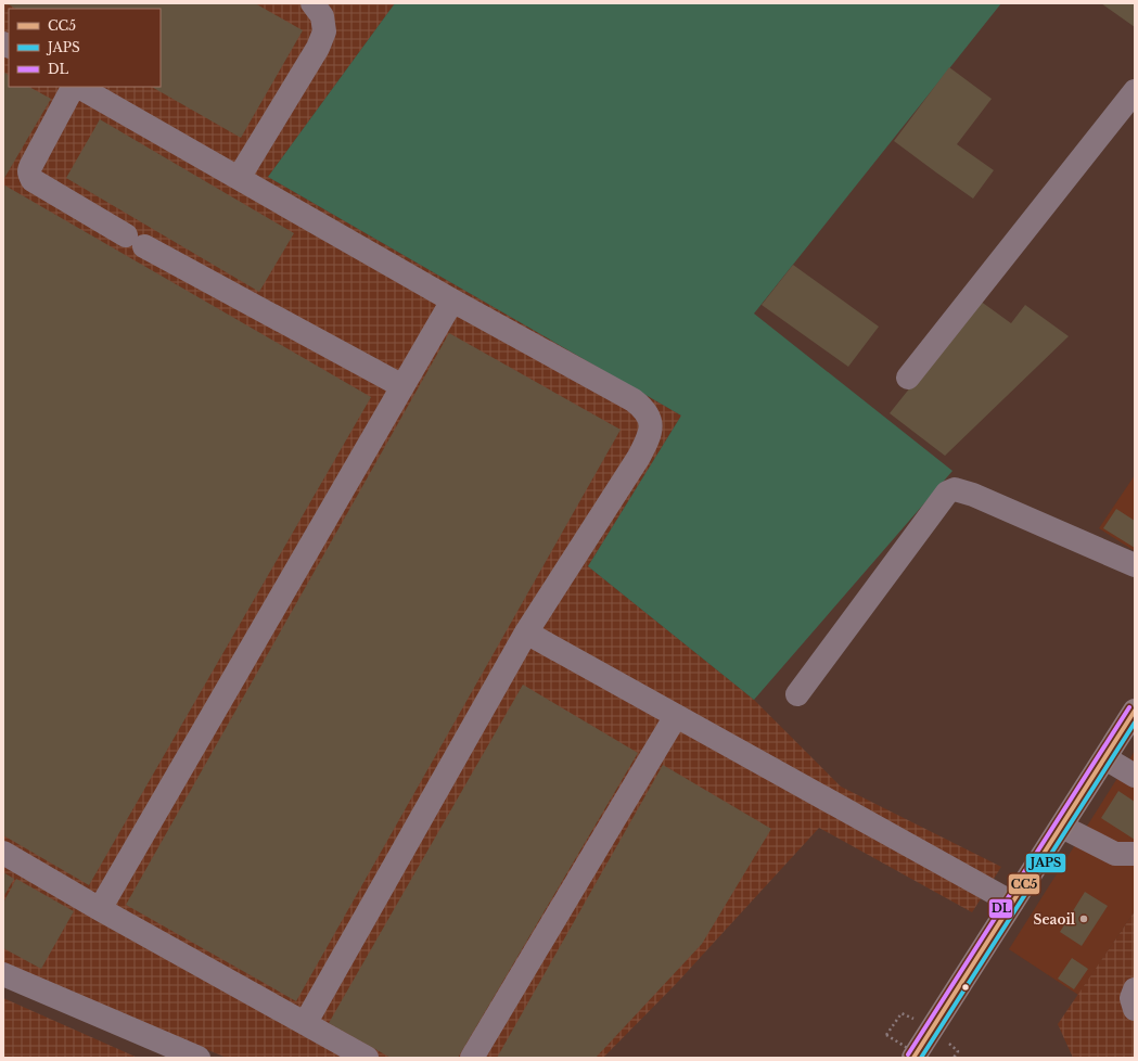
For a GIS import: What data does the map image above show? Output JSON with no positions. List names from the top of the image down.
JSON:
{
  "places": ["Seaoil"],
  "lines": ["transit line DL", "transit line CC5", "transit line JAPS"],
  "legend": ["CC5", "JAPS", "DL"]
}
